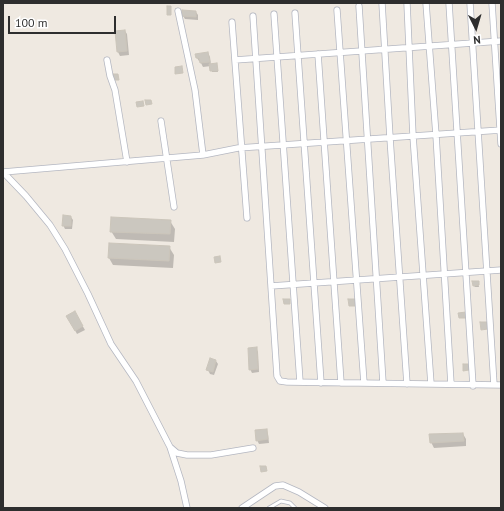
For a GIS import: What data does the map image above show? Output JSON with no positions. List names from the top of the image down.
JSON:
{
  "scale_bar": "100 m",
  "north": "bottom"
}
